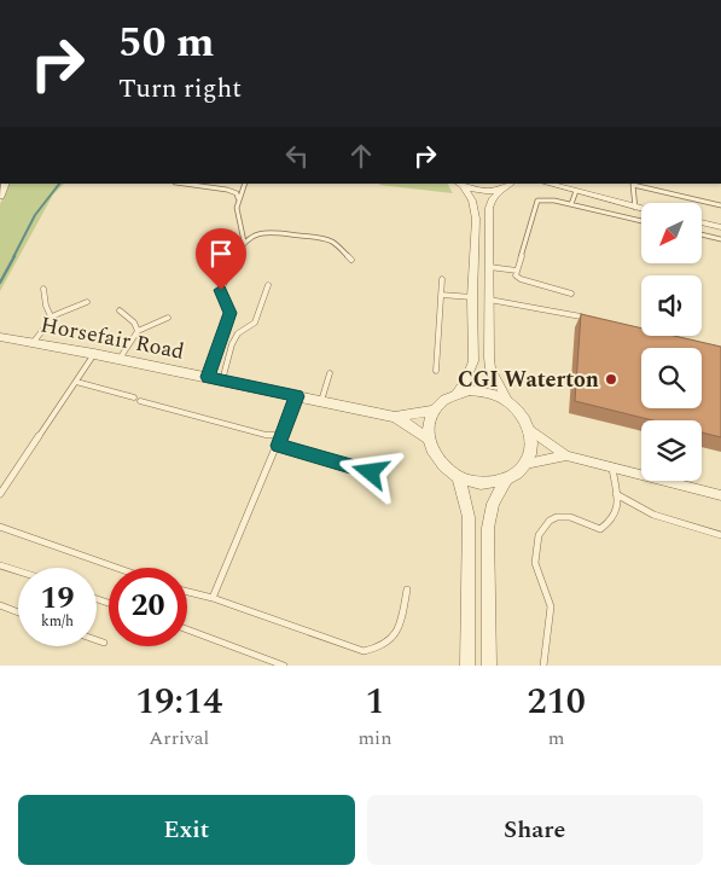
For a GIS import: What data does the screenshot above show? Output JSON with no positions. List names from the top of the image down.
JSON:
{
  "streets": {
    "street": ["Horsefair Road"]
  },
  "places": ["CGI Waterton"],
  "north": "bottom left",
  "page": {
    "turn": ["50 m", "Turn right"],
    "speed": "19 km/h",
    "limit": "20",
    "eta": [
      "19:14",
      "Arrival",
      "1",
      "min",
      "210",
      "m"
    ],
    "buttons": ["Exit", "Share"]
  }
}
